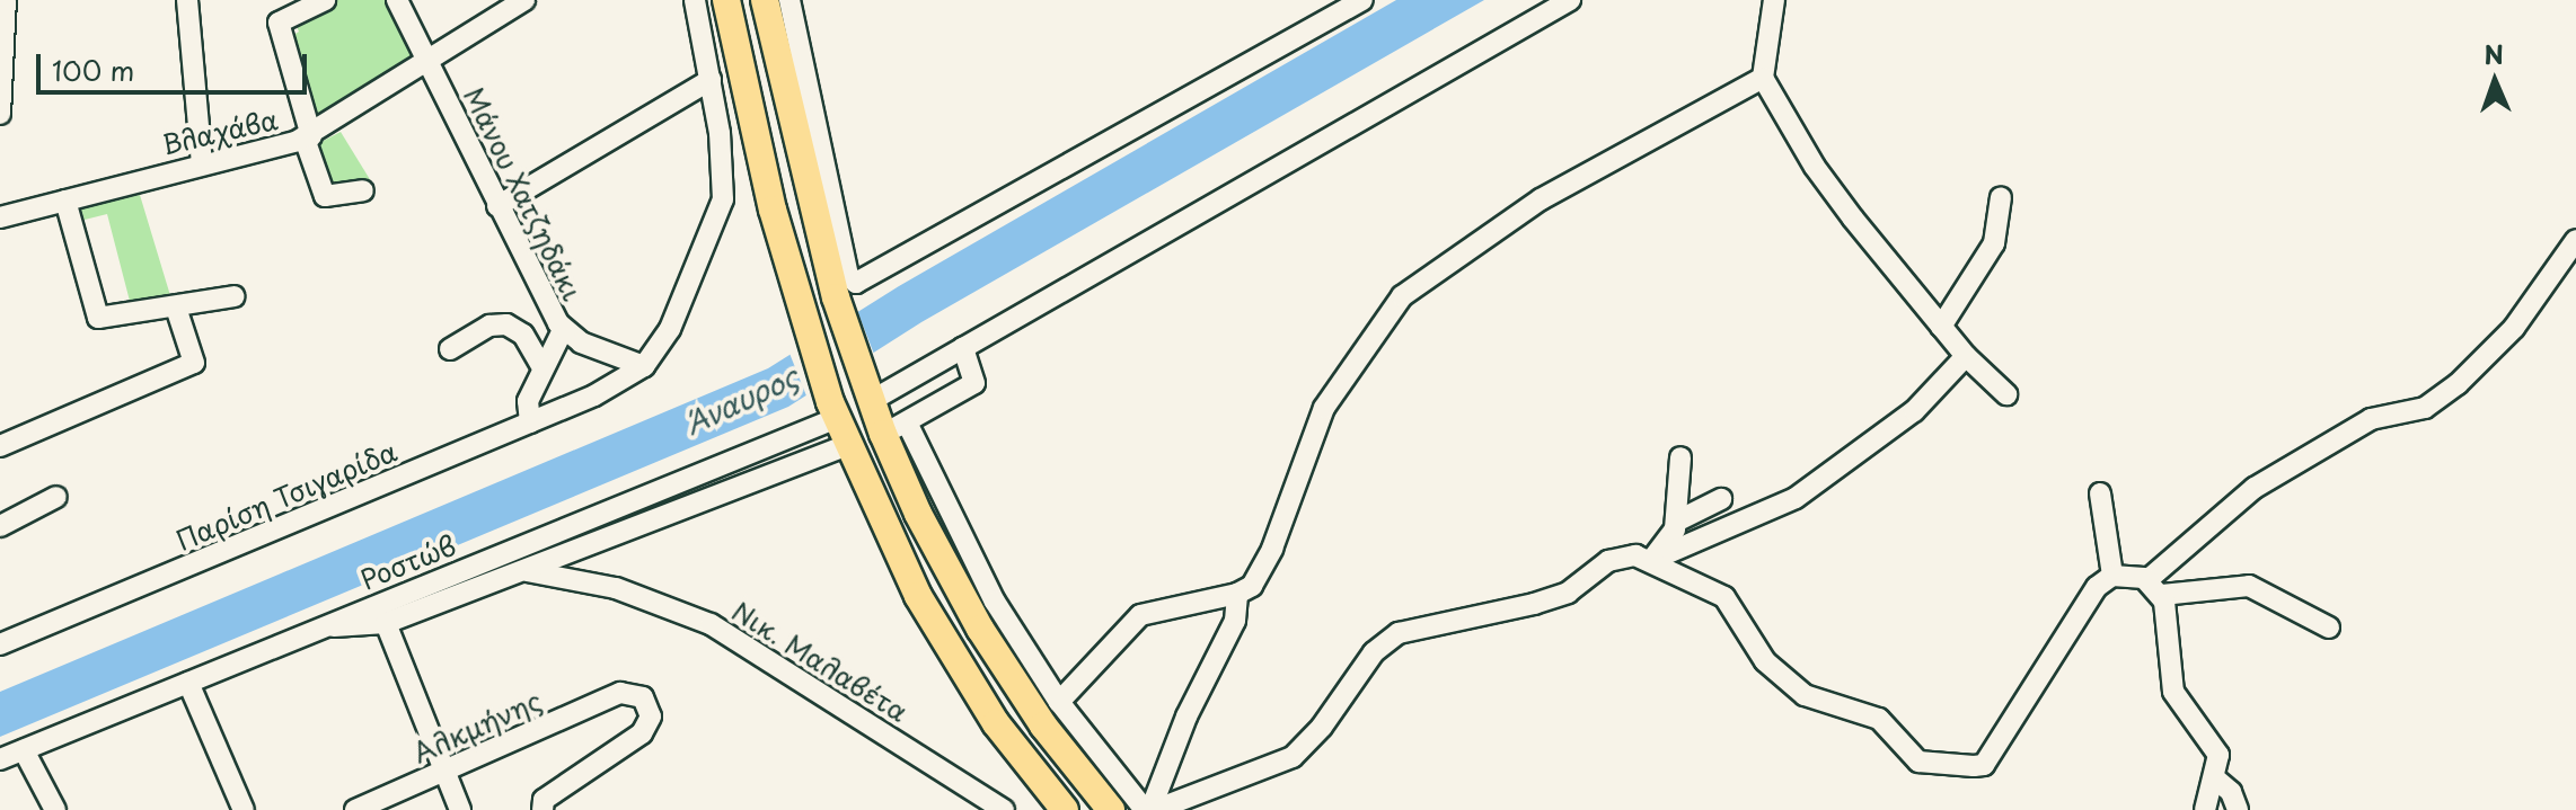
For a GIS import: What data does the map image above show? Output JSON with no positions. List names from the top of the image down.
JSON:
{
  "streets": {
    "street": [
      "Βλαχάβα",
      "Μάνου Χατζηδάκι",
      "Παρίση Τσιγαρίδα",
      "Ροστώβ",
      "Νικ. Μαλαβέτα",
      "Αλκμήνης"
    ]
  },
  "crossings": [
    ["Βλαχάβα", "Μάνου Χατζηδάκι"],
    ["Μάνου Χατζηδάκι", "Παρίση Τσιγαρίδα"]
  ],
  "water": ["Άναυρος"],
  "scale_bar": "100 m",
  "north": "top"
}
